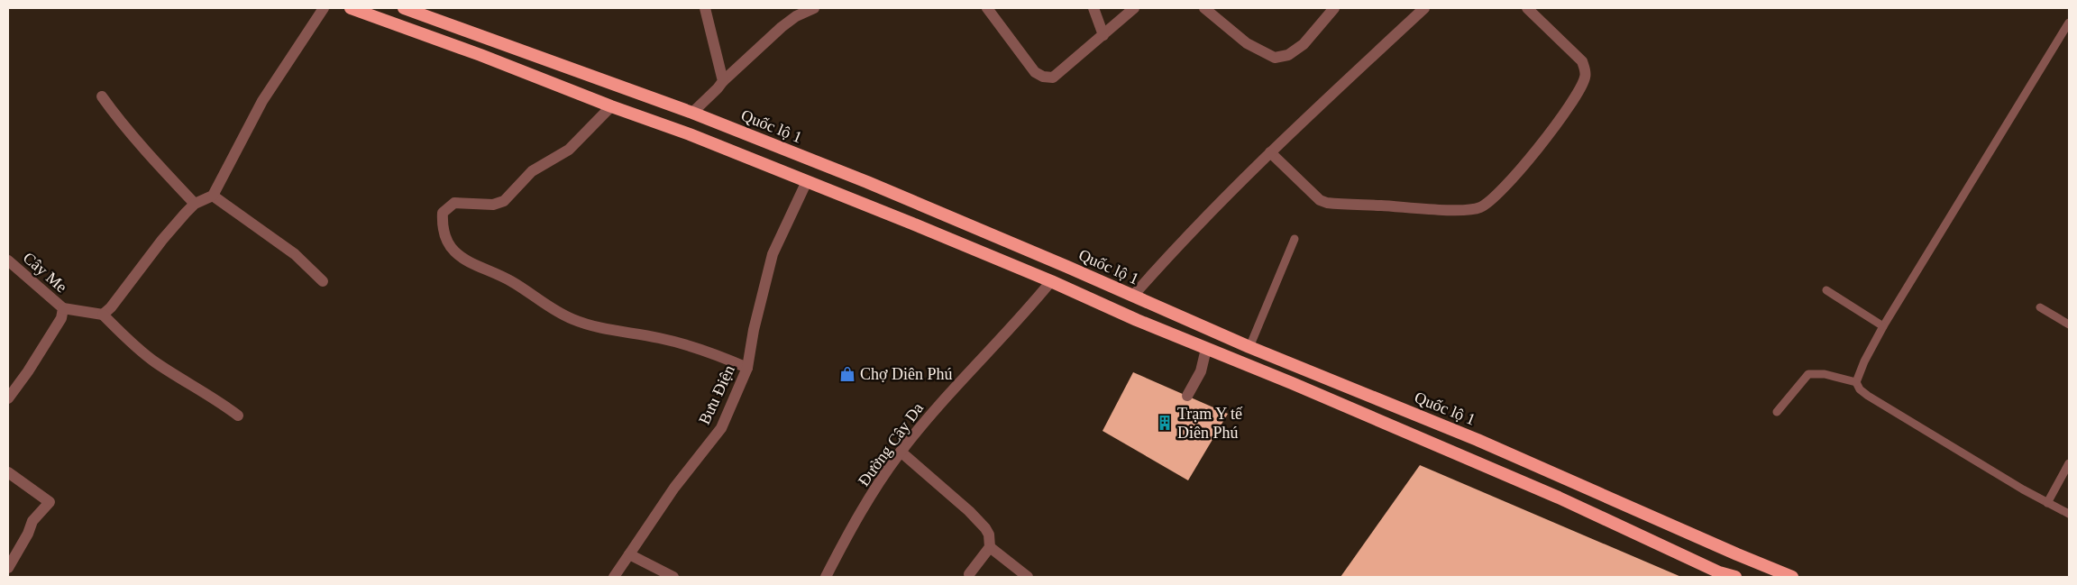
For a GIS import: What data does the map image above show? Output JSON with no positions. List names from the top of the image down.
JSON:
{
  "streets": {
    "highway": ["Quốc lộ 1"],
    "street": ["Cây Me", "Bưu Điện", "Đường Cây Da"]
  },
  "places": {
    "shop": ["Chợ Diên Phú"],
    "building": ["Trạm Y tế Diên Phú"]
  }
}
